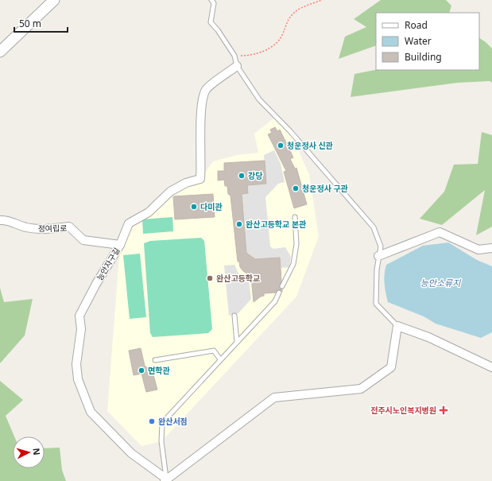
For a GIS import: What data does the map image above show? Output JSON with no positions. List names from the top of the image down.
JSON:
{
  "streets": {
    "street": ["정여립로", "능안자구길"]
  },
  "crossings": [
    ["정여립로", "능안자구길"]
  ],
  "water": ["능안소류지"],
  "places": {
    "other": [
      "청운정사 신관",
      "강당",
      "청운정사 구관",
      "다미관",
      "완산고등학교 본관",
      "완산고등학교",
      "면학관",
      "완산서점"
    ],
    "health": ["전주시노인복지병원"]
  },
  "legend": ["Road", "Water", "Building"],
  "scale_bar": "50 m",
  "north": "right"
}
